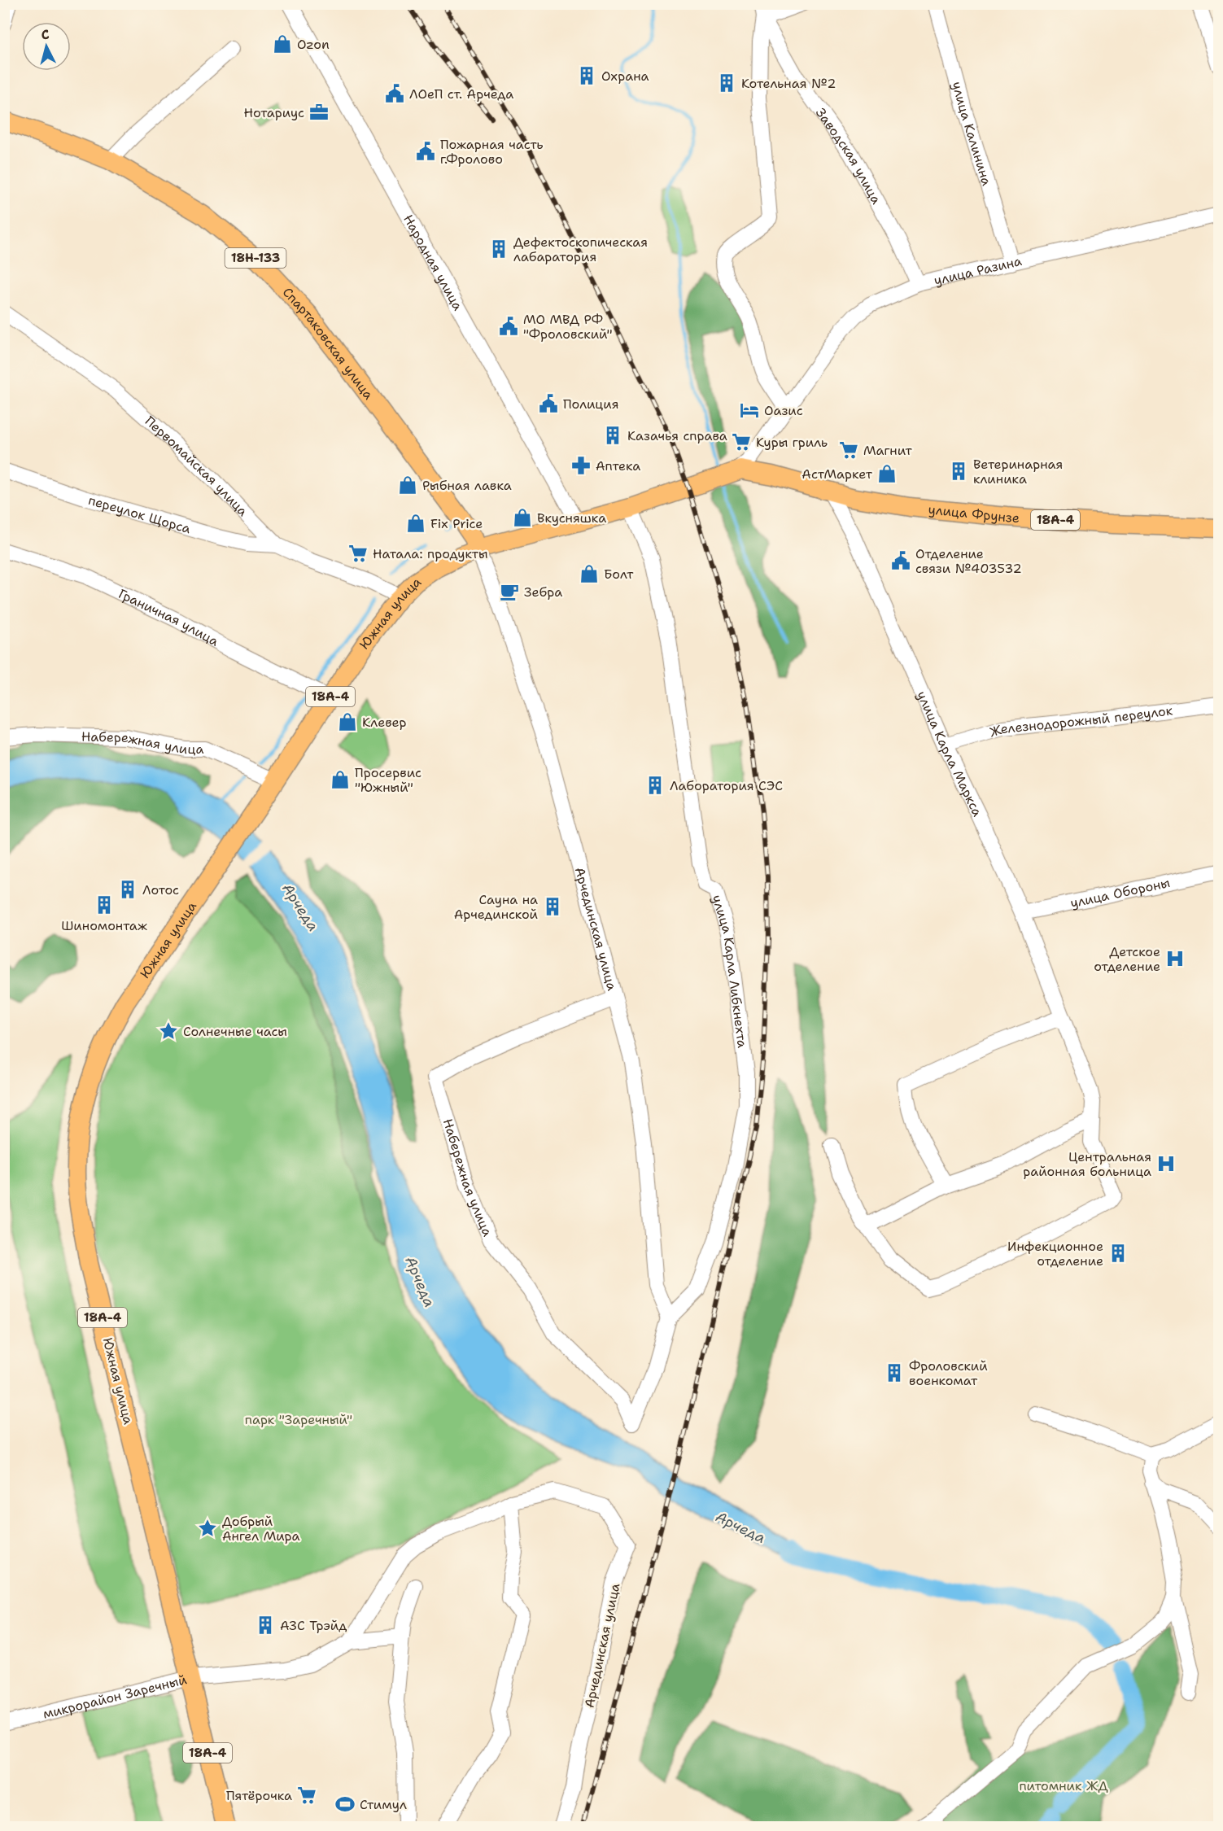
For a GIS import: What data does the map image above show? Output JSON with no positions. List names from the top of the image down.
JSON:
{
  "streets": {
    "main road": [
      "18Н-133",
      "Спартаковская улица",
      "улица Фрунзе",
      "18А-4",
      "Южная улица",
      "микрорайон Заречный"
    ],
    "street": [
      "улица Калинина",
      "Заводская улица",
      "Народная улица",
      "улица Разина",
      "Первомайская улица",
      "переулок Щорса",
      "Граничная улица",
      "Железнодорожный переулок",
      "Набережная улица",
      "улица Карла Маркса",
      "улица Обороны",
      "Арчединская улица",
      "улица Карла Либкнехта"
    ]
  },
  "crossings": [
    ["улица Калинина", "улица Разина"],
    ["Заводская улица", "улица Разина"],
    ["Народная улица", "Южная улица"],
    ["улица Разина", "улица Фрунзе"],
    ["улица Разина", "Южная улица"],
    ["Спартаковская улица", "Южная улица"],
    ["Спартаковская улица", "Арчединская улица"],
    ["Первомайская улица", "переулок Щорса"],
    ["Первомайская улица", "Южная улица"],
    ["улица Фрунзе", "Южная улица"],
    ["улица Фрунзе", "улица Карла Маркса"],
    ["Южная улица", "Граничная улица"],
    ["Южная улица", "Набережная улица"],
    ["Южная улица", "Арчединская улица"],
    ["Южная улица", "улица Карла Либкнехта"],
    ["Южная улица", "микрорайон Заречный"],
    ["Железнодорожный переулок", "улица Карла Маркса"],
    ["Набережная улица", "Арчединская улица"],
    ["Набережная улица", "улица Карла Либкнехта"],
    ["улица Карла Маркса", "улица Обороны"],
    ["Арчединская улица", "улица Карла Либкнехта"],
    ["Арчединская улица", "микрорайон Заречный"]
  ],
  "water": ["Арчеда"],
  "parks": ["парк \"Заречный\"", "питомник ЖД"],
  "places": {
    "shop": [
      "Ozon",
      "АстМаркет",
      "Рыбная лавка",
      "Вкусняшка",
      "Fix Price",
      "Болт",
      "Клевер",
      "Просервис \"Южный\""
    ],
    "building": [
      "Охрана",
      "Котельная №2",
      "Дефектоскопическая лабаратория",
      "Казачья справа",
      "Ветеринарная клиника",
      "Лаборатория СЭС",
      "Лотос",
      "Шиномонтаж",
      "Сауна на Арчединской",
      "Инфекционное отделение",
      "Фроловский военкомат",
      "АЗС Трэйд"
    ],
    "public building": [
      "ЛОеП ст. Арчеда",
      "Пожарная часть г.Фролово",
      "МО МВД РФ \"Фроловский\"",
      "Полиция",
      "Отделение связи №403532"
    ],
    "office": ["Нотариус"],
    "hotel": ["Оазис"],
    "supermarket": [
      "Куры гриль",
      "Магнит",
      "Натала: продукты",
      "Пятёрочка"
    ],
    "pharmacy": ["Аптека"],
    "cafe": ["Зебра"],
    "hospital": ["Детское отделение", "Центральная районная больница"],
    "place": ["Солнечные часы", "Добрый Ангел Мира"],
    "sports": ["Стимул"]
  },
  "north": "top"
}
